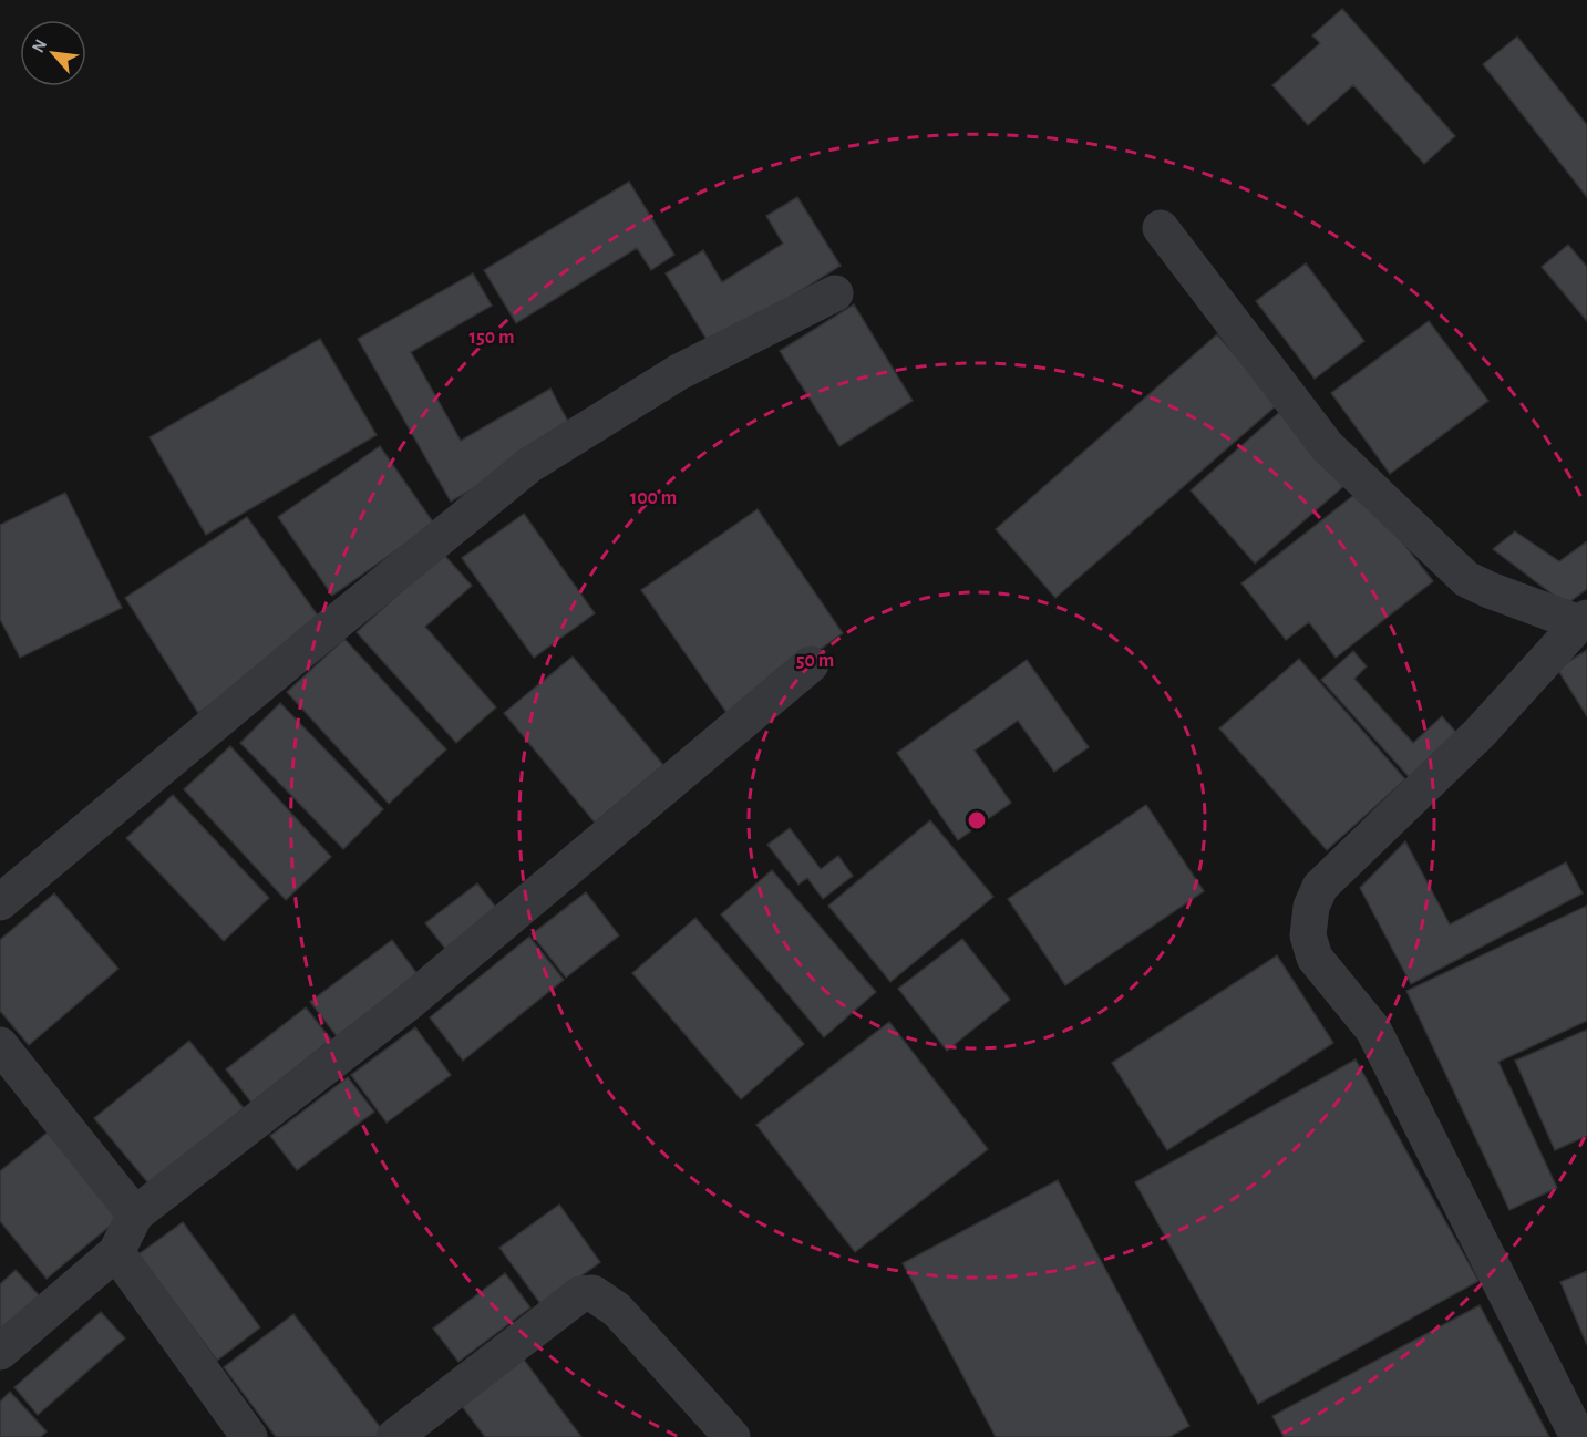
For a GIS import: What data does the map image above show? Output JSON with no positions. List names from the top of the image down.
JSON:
{
  "north": "top left",
  "rings": ["150 m", "100 m", "50 m"]
}
